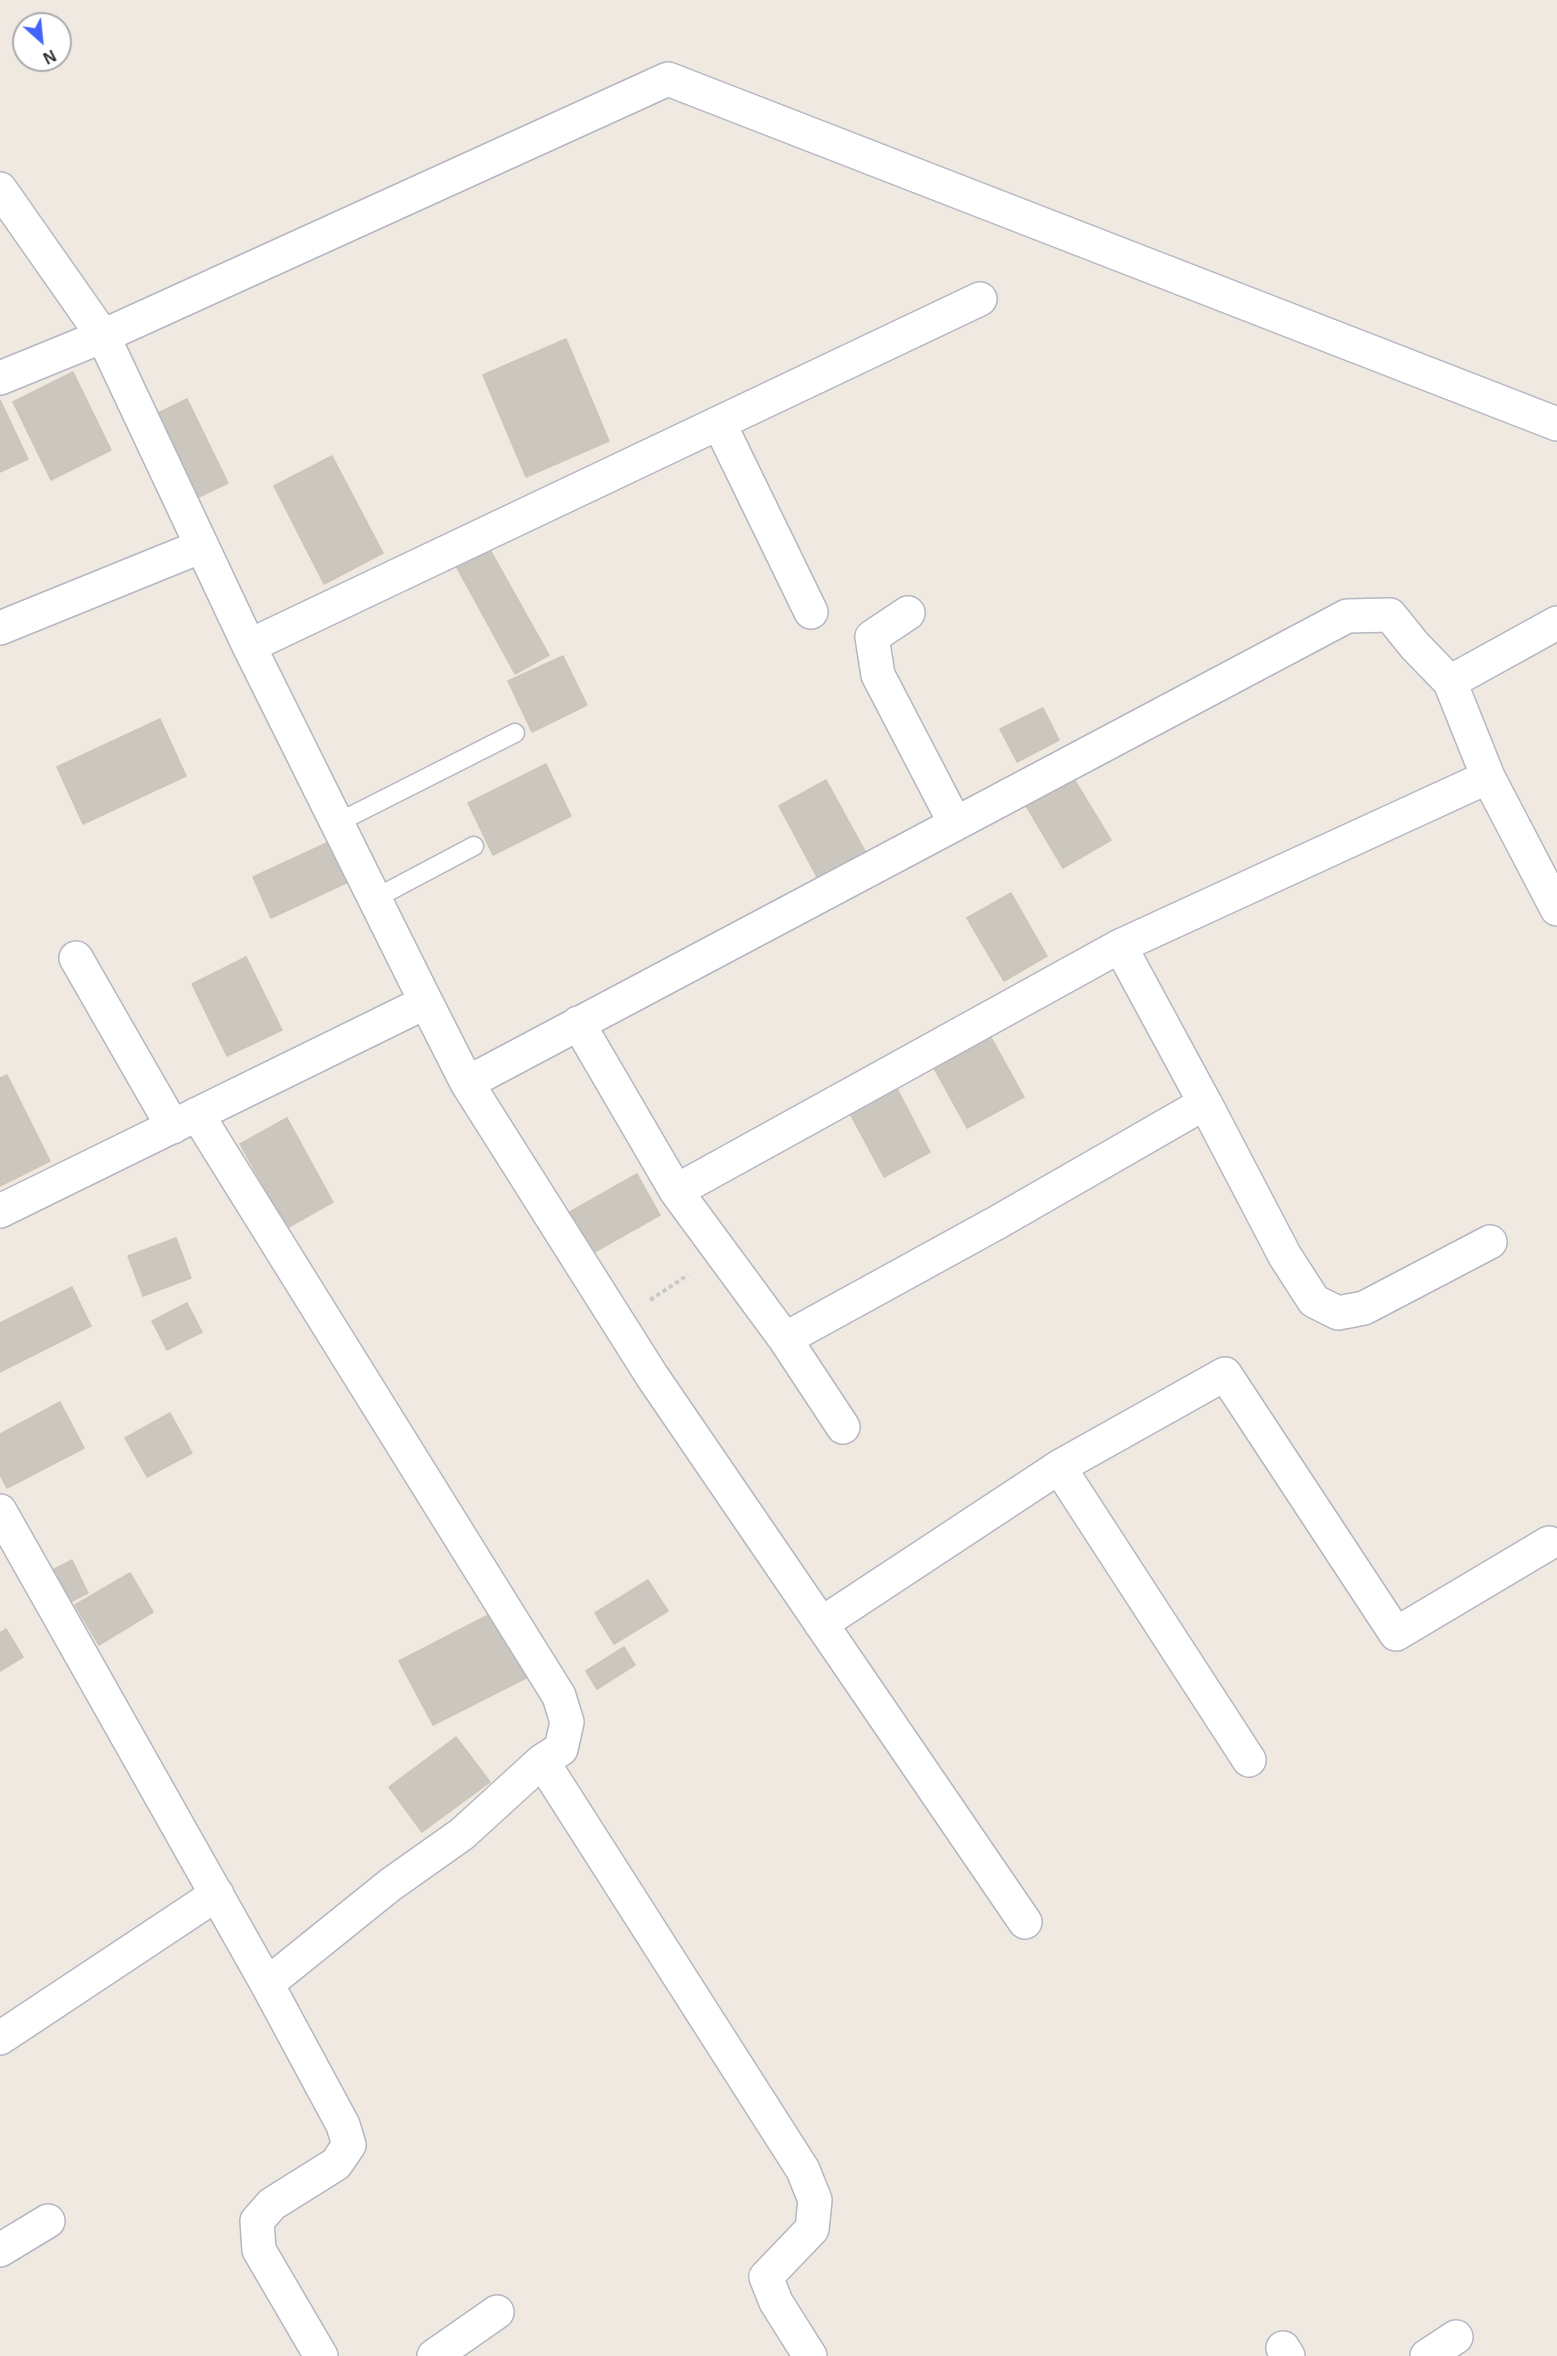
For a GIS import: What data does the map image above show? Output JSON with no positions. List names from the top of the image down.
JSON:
{
  "north": "bottom right"
}
